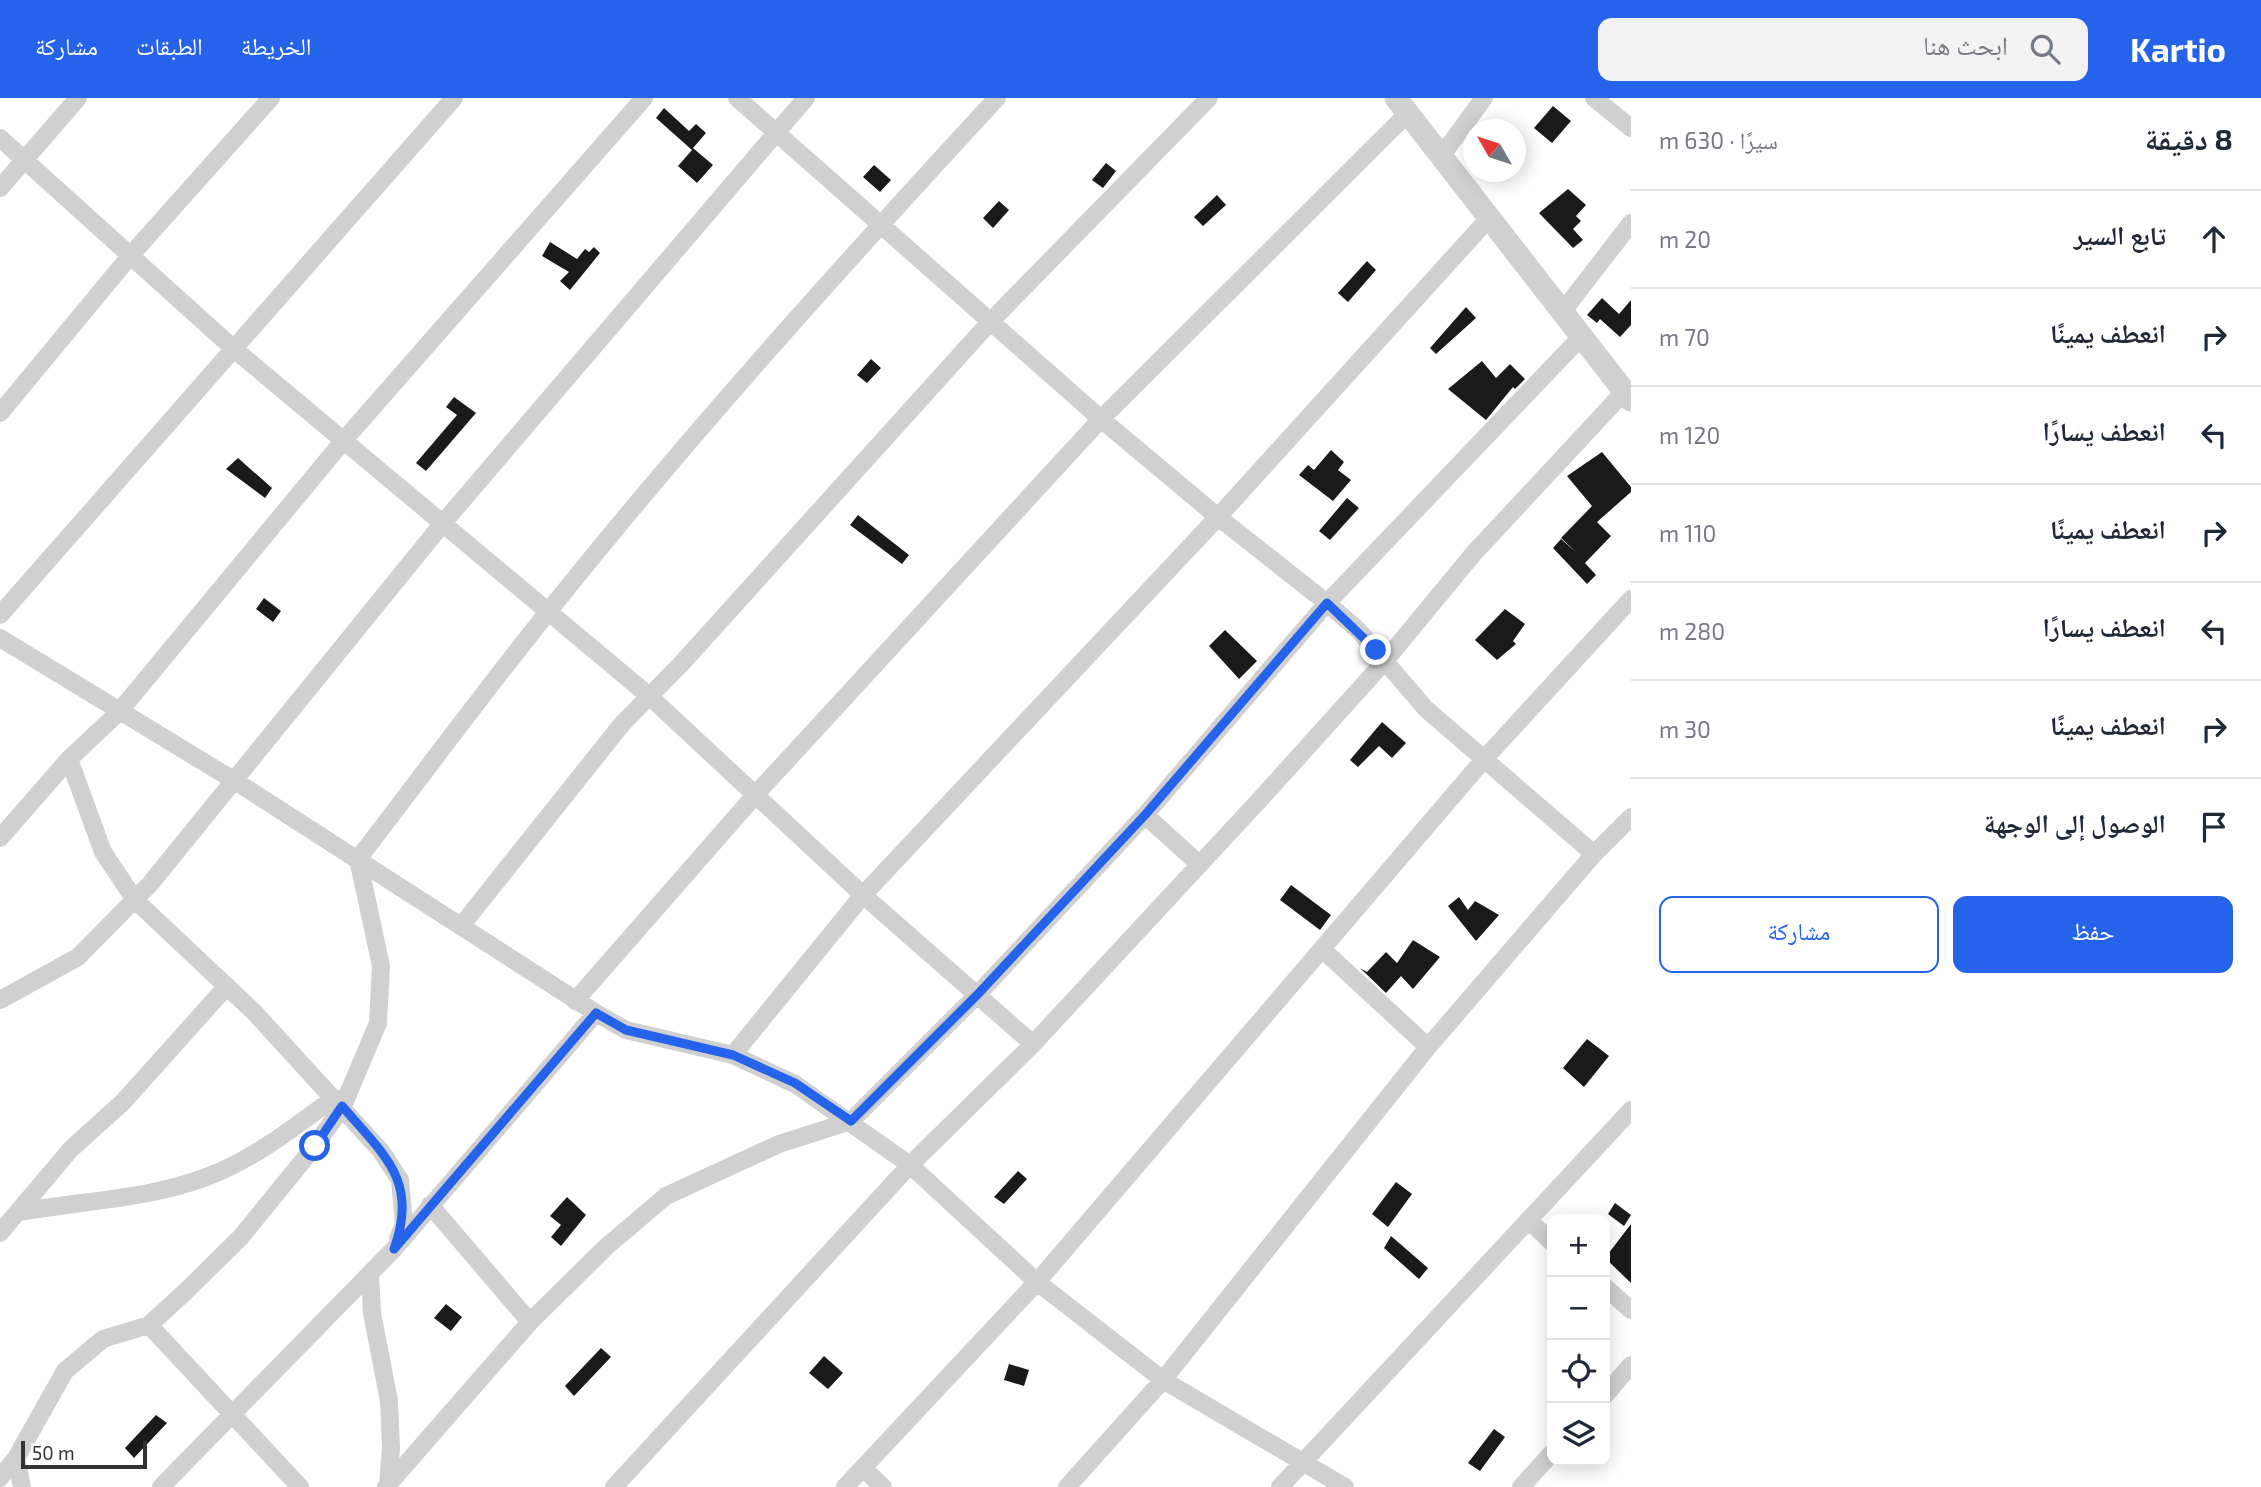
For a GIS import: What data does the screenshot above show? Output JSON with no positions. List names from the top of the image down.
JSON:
{
  "scale_bar": "50 m",
  "north": "top left",
  "page": {
    "header": "Kartio",
    "search": "ابحث هنا",
    "nav": ["الخريطة", "الطبقات", "مشاركة"],
    "heading": ["8 دقيقة", "سيرًا · 630 m"],
    "list": [
      ["تابع السير", "20 m"],
      ["انعطف يمينًا", "70 m"],
      ["انعطف يسارًا", "120 m"],
      ["انعطف يمينًا", "110 m"],
      ["انعطف يسارًا", "280 m"],
      ["انعطف يمينًا", "30 m"],
      "الوصول إلى الوجهة"
    ],
    "buttons": ["حفظ", "مشاركة"],
    "map_buttons": ["+", "−"],
    "scale": "50 m"
  }
}
